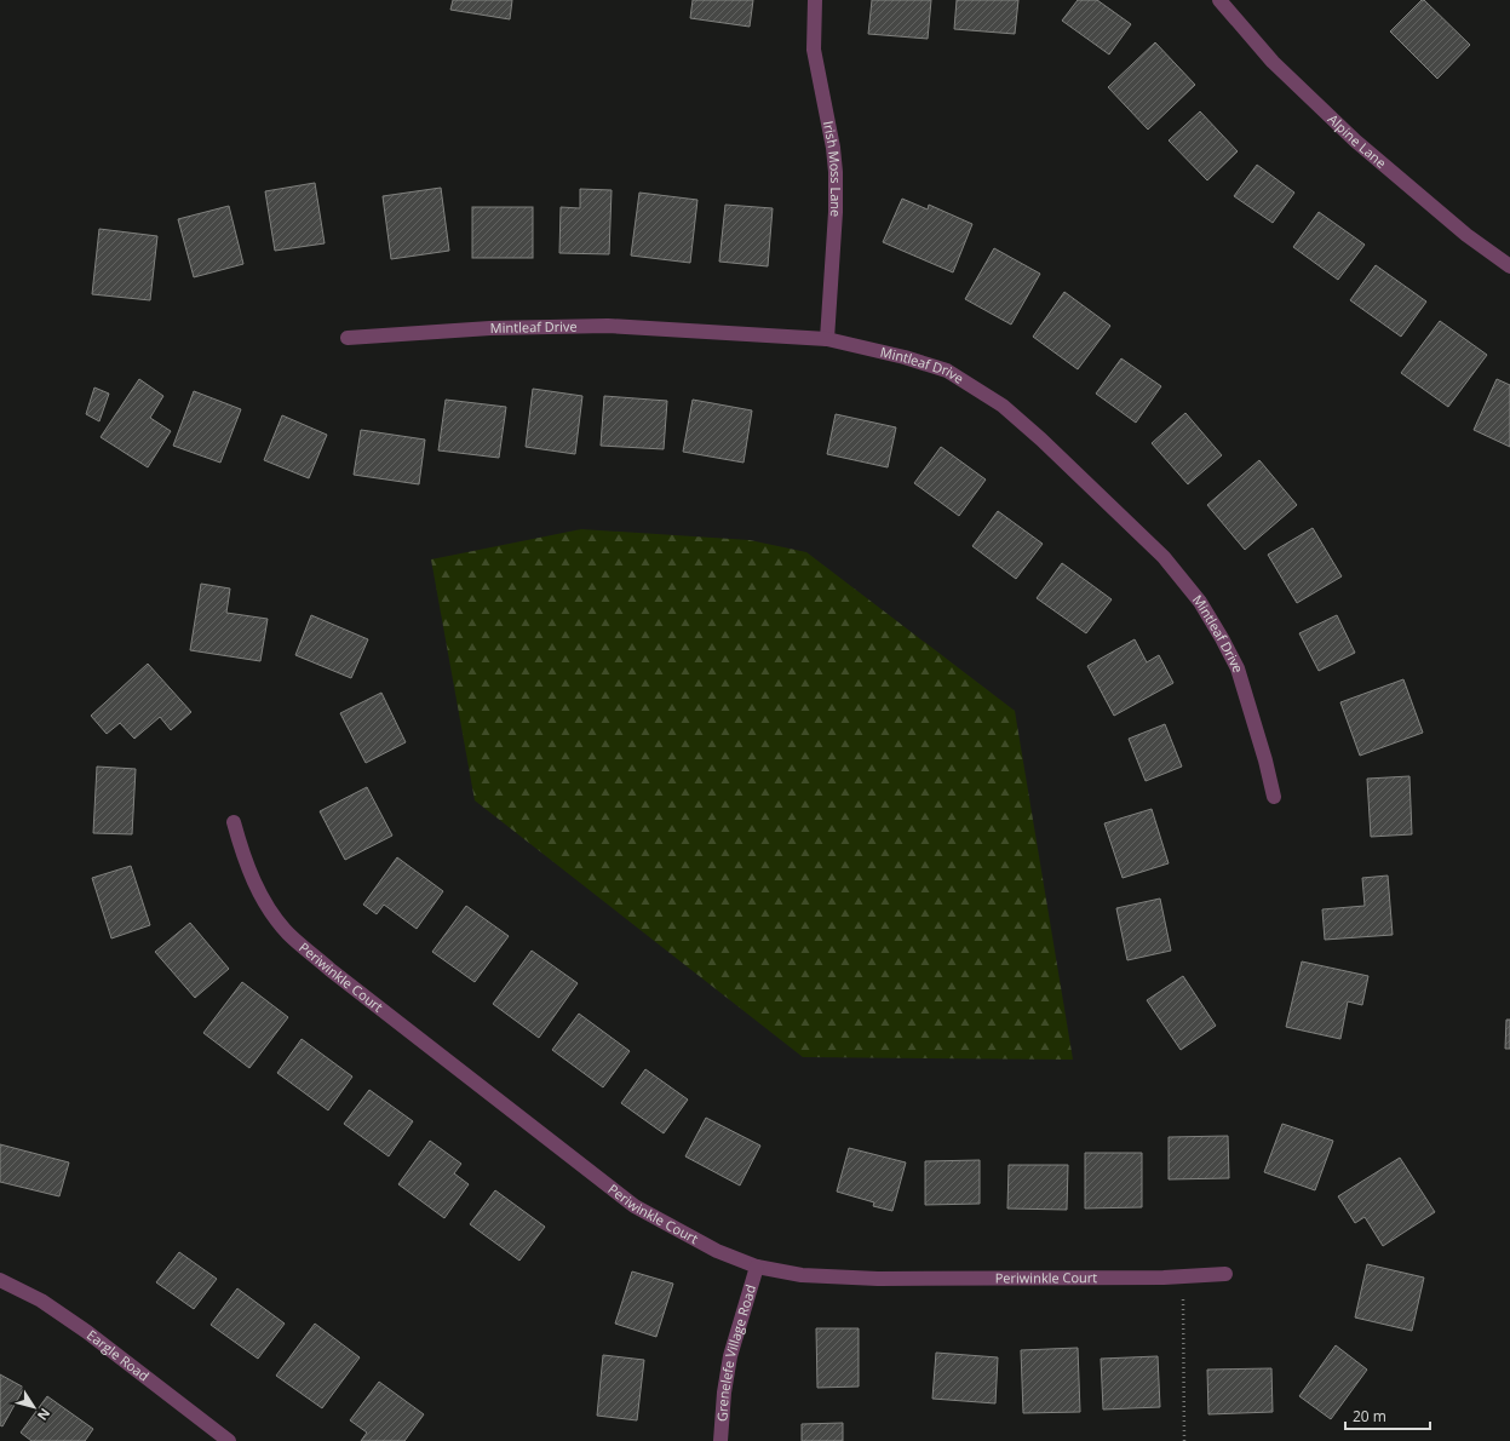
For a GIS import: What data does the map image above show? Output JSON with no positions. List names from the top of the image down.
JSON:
{
  "streets": {
    "street": [
      "Alpine Lane",
      "Irish Moss Lane",
      "Mintleaf Drive",
      "Periwinkle Court",
      "Grenelefe Village Road",
      "Eargle Road"
    ]
  },
  "crossings": [
    ["Irish Moss Lane", "Mintleaf Drive"],
    ["Periwinkle Court", "Grenelefe Village Road"]
  ],
  "scale_bar": "20 m",
  "north": "bottom right"
}
